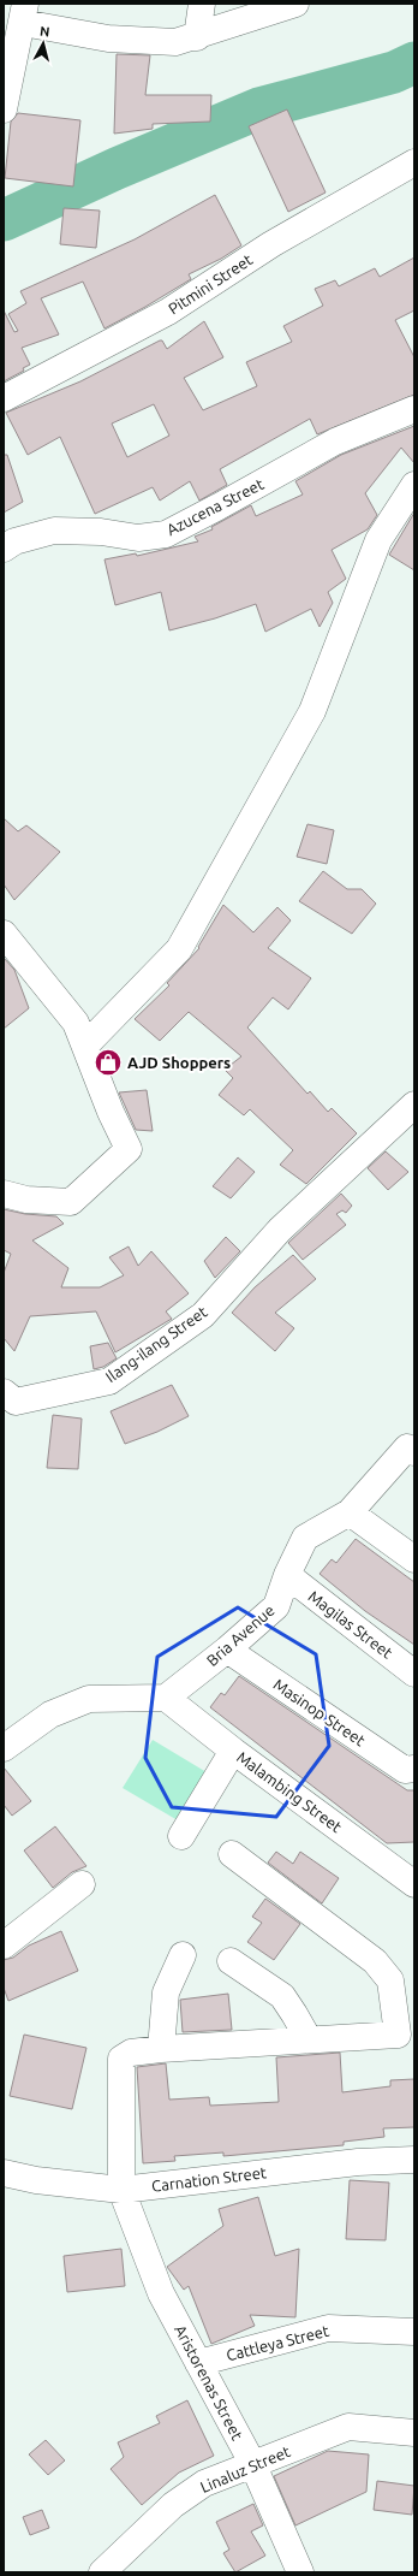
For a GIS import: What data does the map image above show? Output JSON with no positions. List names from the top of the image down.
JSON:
{
  "streets": {
    "street": [
      "Pitmini Street",
      "Azucena Street",
      "Ilang-ilang Street",
      "Magilas Street",
      "Bria Avenue",
      "Masinop Street",
      "Malambing Street",
      "Carnation Street",
      "Cattleya Street",
      "Aristorenas Street",
      "Linaluz Street"
    ]
  },
  "crossings": [
    ["Magilas Street", "Bria Avenue"],
    ["Bria Avenue", "Masinop Street"],
    ["Bria Avenue", "Malambing Street"],
    ["Carnation Street", "Aristorenas Street"],
    ["Cattleya Street", "Aristorenas Street"],
    ["Aristorenas Street", "Linaluz Street"]
  ],
  "places": {
    "shop": ["AJD Shoppers"]
  },
  "north": "top"
}
